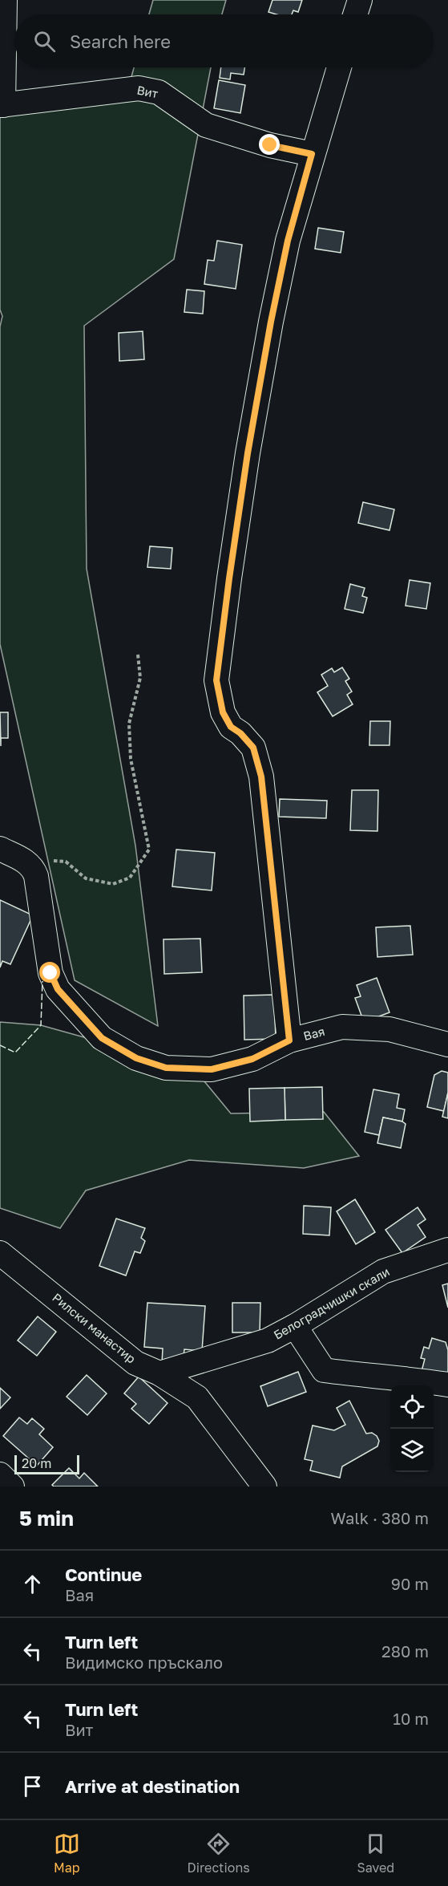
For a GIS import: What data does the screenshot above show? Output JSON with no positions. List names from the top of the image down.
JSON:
{
  "streets": {
    "street": [
      "Вит",
      "Вая",
      "Белоградчишки скали",
      "Рилски манастир"
    ]
  },
  "crossings": [
    ["Белоградчишки скали", "Рилски манастир"]
  ],
  "scale_bar": "20 m",
  "page": {
    "search": "Search here",
    "scale": "20 m",
    "heading": ["5 min", "Walk · 380 m"],
    "list": [
      ["Continue", "Вая", "90 m"],
      ["Turn left", "Видимско пръскало", "280 m"],
      ["Turn left", "Вит", "10 m"],
      "Arrive at destination"
    ],
    "nav": ["Map", "Directions", "Saved"]
  }
}
